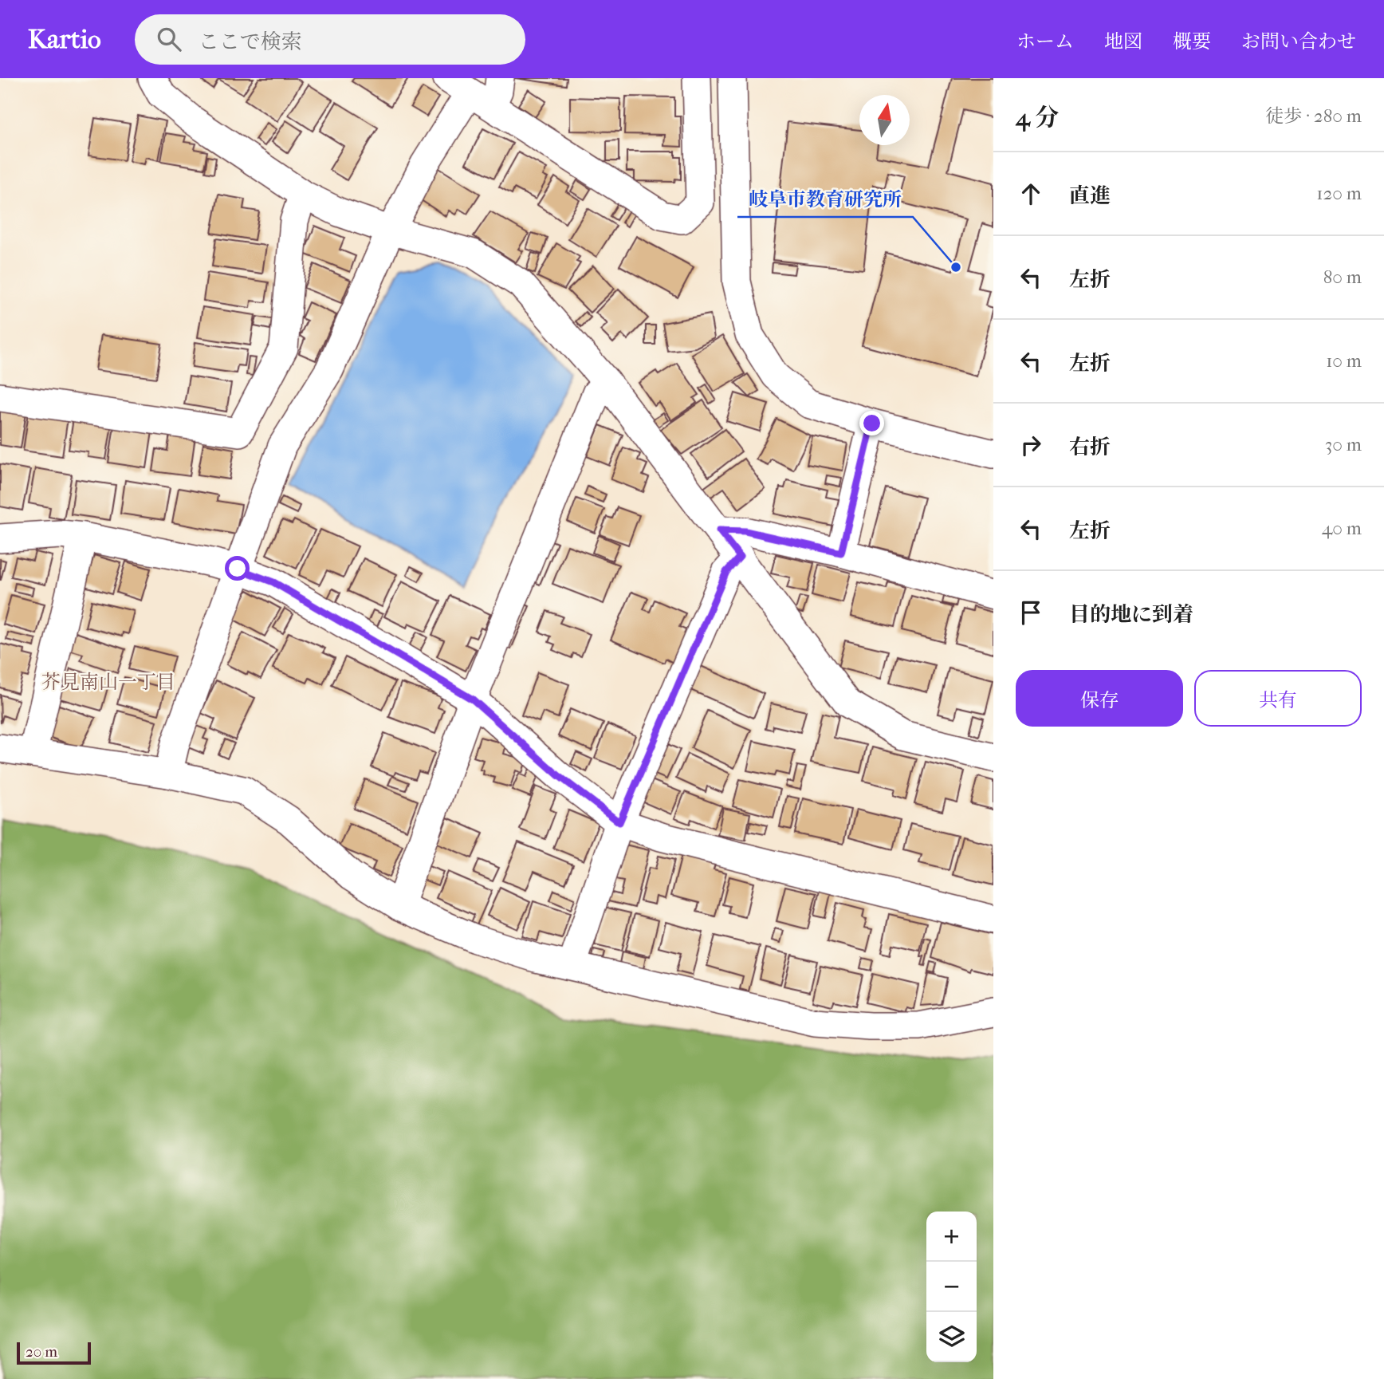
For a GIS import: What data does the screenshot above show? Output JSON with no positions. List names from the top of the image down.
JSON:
{
  "districts": ["芥見南山一丁目"],
  "places": ["岐阜市教育研究所"],
  "scale_bar": "20 m",
  "north": "top",
  "page": {
    "header": "Kartio",
    "search": "ここで検索",
    "nav": [
      "ホーム",
      "地図",
      "概要",
      "お問い合わせ"
    ],
    "heading": ["4 分", "徒歩 · 280 m"],
    "list": [
      ["直進", "120 m"],
      ["左折", "80 m"],
      ["左折", "10 m"],
      ["右折", "30 m"],
      ["左折", "40 m"],
      "目的地に到着"
    ],
    "buttons": ["保存", "共有"],
    "map_buttons": ["+", "−"],
    "scale": "20 m"
  }
}
